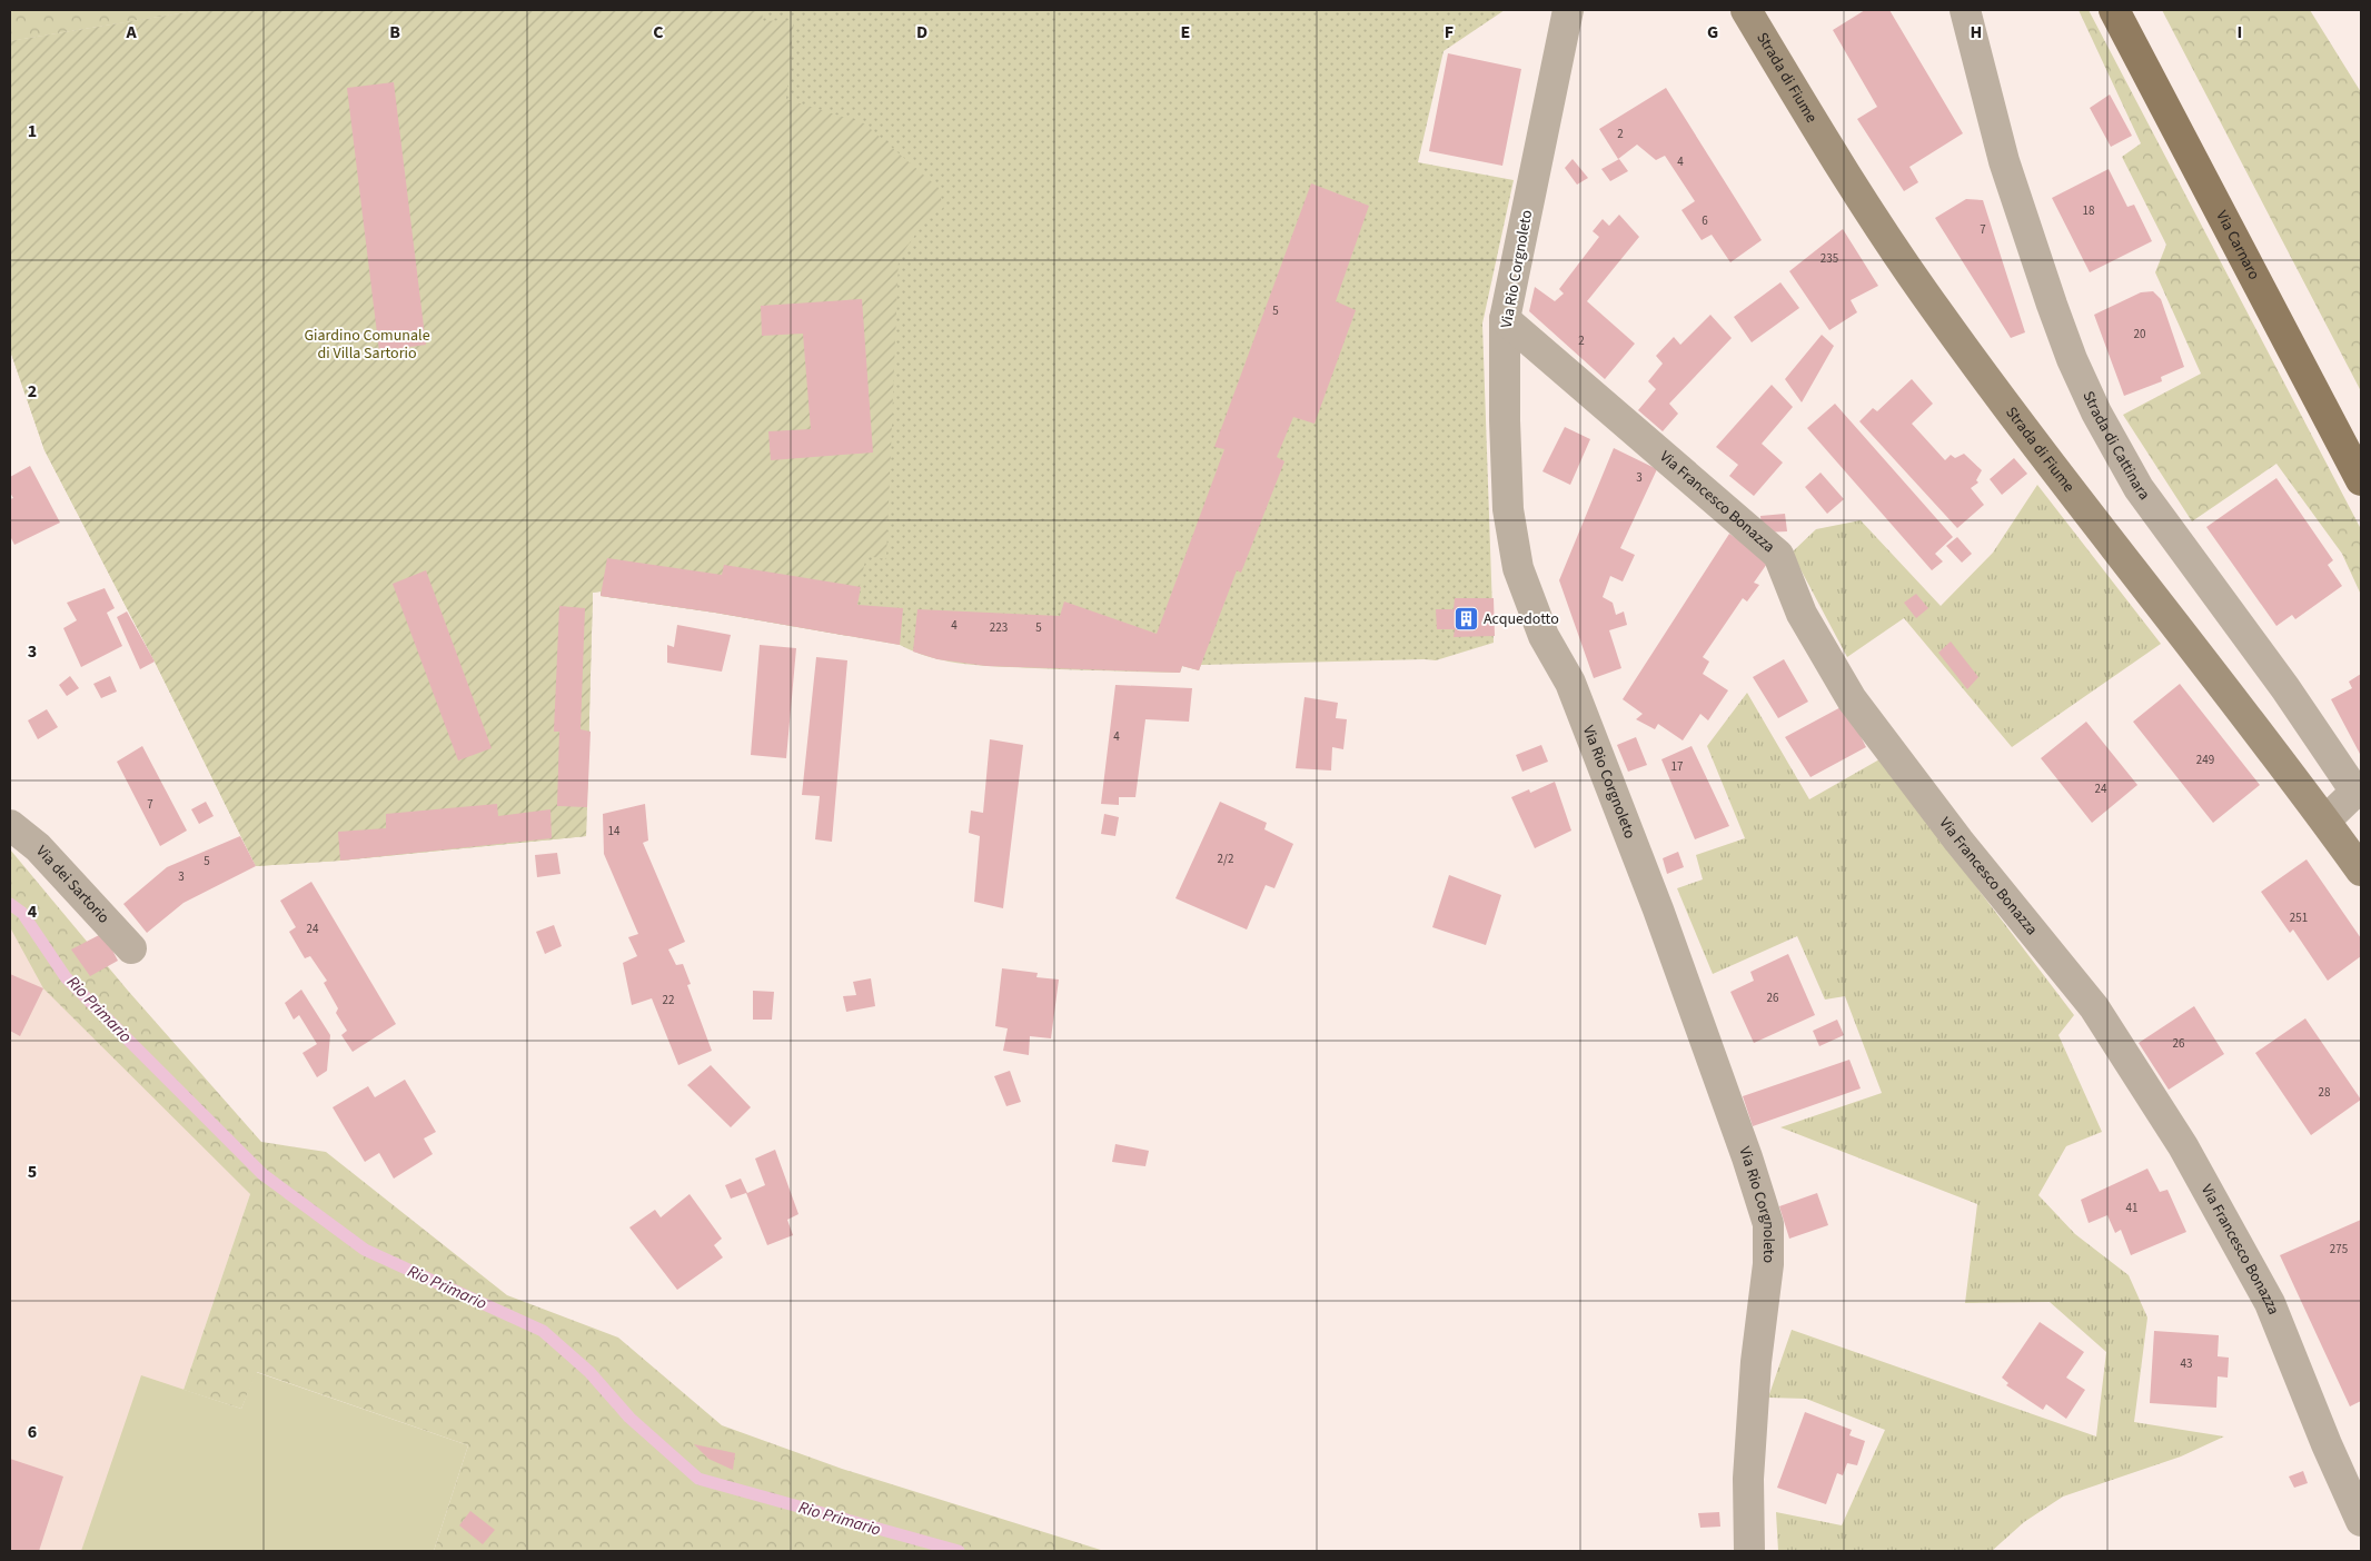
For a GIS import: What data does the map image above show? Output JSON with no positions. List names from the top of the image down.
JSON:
{
  "streets": {
    "main road": ["Strada di Fiume", "Via Carnaro"],
    "street": [
      "Via Rio Corgnoleto",
      "Strada di Cattinara",
      "Via Francesco Bonazza",
      "Via dei Sartorio"
    ]
  },
  "crossings": [
    ["Strada di Fiume", "Strada di Cattinara"],
    ["Via Rio Corgnoleto", "Via Francesco Bonazza"]
  ],
  "water": ["Rio Primario"],
  "parks": ["Giardino Comunale di Villa Sartorio"],
  "places": {
    "building": ["Acquedotto"]
  },
  "house_numbers": [
    "2",
    "4",
    "18",
    "6",
    "7",
    "235",
    "5",
    "20",
    "2",
    "3",
    "4",
    "223",
    "5",
    "4",
    "249",
    "17",
    "24",
    "7",
    "14",
    "2/2",
    "5",
    "3",
    "251",
    "24",
    "26",
    "22",
    "26",
    "28",
    "41",
    "275",
    "43"
  ],
  "grid": {
    "columns": [
      "A",
      "B",
      "C",
      "D",
      "E",
      "F",
      "G",
      "H",
      "I"
    ],
    "rows": [
      "1",
      "2",
      "3",
      "4",
      "5",
      "6"
    ]
  }
}
